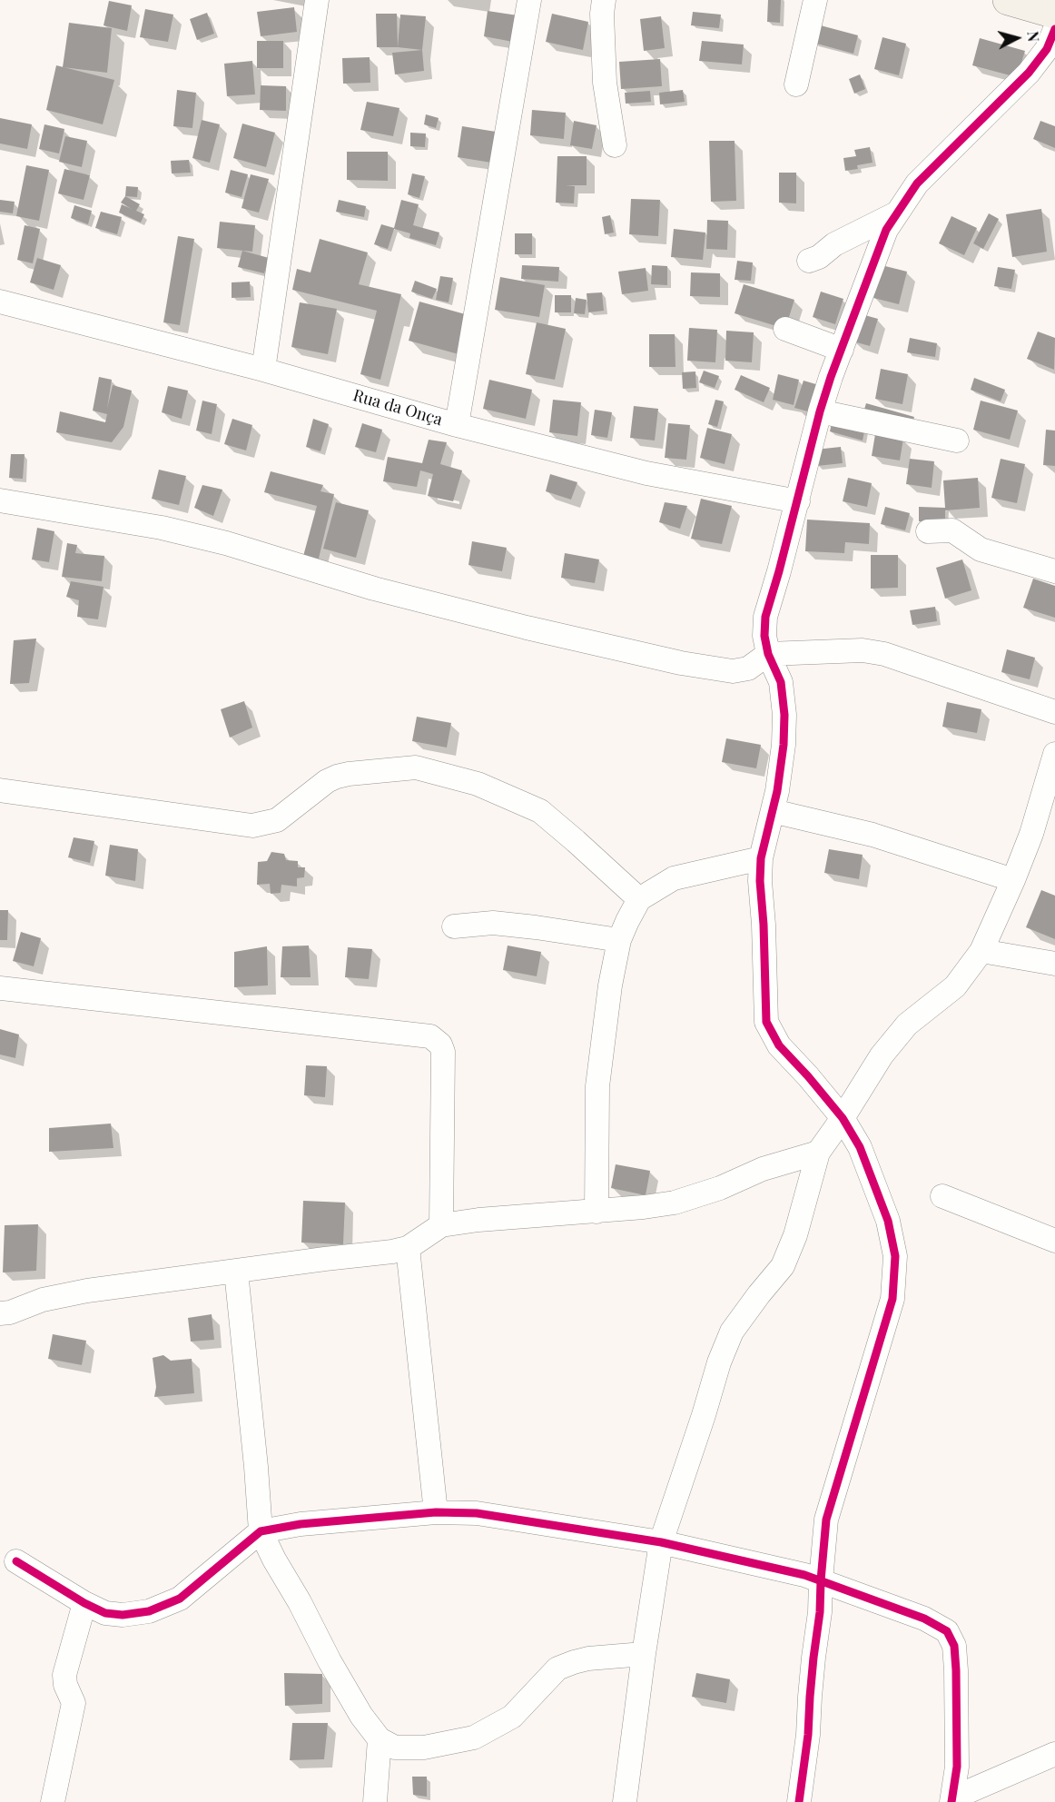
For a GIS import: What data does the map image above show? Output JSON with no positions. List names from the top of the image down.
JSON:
{
  "streets": {
    "street": ["Rua da Onça"]
  },
  "north": "right"
}
